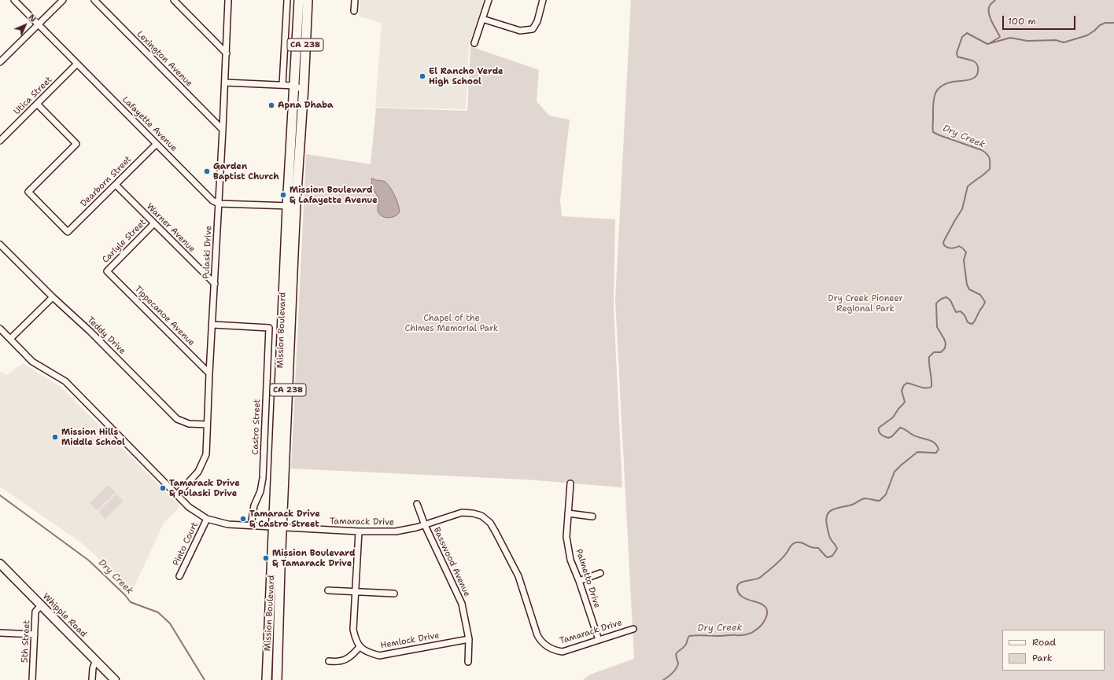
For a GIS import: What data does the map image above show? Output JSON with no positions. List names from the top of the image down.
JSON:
{
  "streets": {
    "main road": ["CA 238", "Mission Boulevard", "Whipple Road"],
    "street": [
      "Lexington Avenue",
      "Utica Street",
      "Lafayette Avenue",
      "Dearborn Street",
      "Warner Avenue",
      "Carlyle Street",
      "Pulaski Drive",
      "Tippecanoe Avenue",
      "Teddy Drive",
      "Castro Street",
      "Tamarack Drive",
      "Pinto Court",
      "Basswood Avenue",
      "Palmetto Drive",
      "Hemlock Drive",
      "5th Street"
    ]
  },
  "crossings": [
    ["Lexington Avenue", "Pulaski Drive"],
    ["Utica Street", "Lafayette Avenue"],
    ["Utica Street", "Dearborn Street"],
    ["Lafayette Avenue", "Dearborn Street"],
    ["Lafayette Avenue", "Pulaski Drive"],
    ["Dearborn Street", "Warner Avenue"],
    ["Warner Avenue", "Carlyle Street"],
    ["Warner Avenue", "Pulaski Drive"],
    ["Carlyle Street", "Tippecanoe Avenue"],
    ["Pulaski Drive", "Tippecanoe Avenue"],
    ["Pulaski Drive", "Teddy Drive"],
    ["Pulaski Drive", "Castro Street"],
    ["Pulaski Drive", "Tamarack Drive"],
    ["Mission Boulevard", "Tamarack Drive"],
    ["Castro Street", "Tamarack Drive"],
    ["Tamarack Drive", "Pinto Court"],
    ["Tamarack Drive", "Basswood Avenue"],
    ["Tamarack Drive", "Palmetto Drive"],
    ["Basswood Avenue", "Hemlock Drive"],
    ["Whipple Road", "5th Street"]
  ],
  "water": ["Dry Creek"],
  "parks": ["Dry Creek Pioneer Regional Park", "Chapel of the Chimes Memorial Park"],
  "places": [
    "El Rancho Verde High School",
    "Apna Dhaba",
    "Garden Baptist Church",
    "Mission Boulevard & Lafayette Avenue",
    "Mission Hills Middle School",
    "Tamarack Drive & Pulaski Drive",
    "Tamarack Drive & Castro Street",
    "Mission Boulevard & Tamarack Drive"
  ],
  "legend": ["Road", "Park"],
  "scale_bar": "100 m",
  "north": "top right"
}
